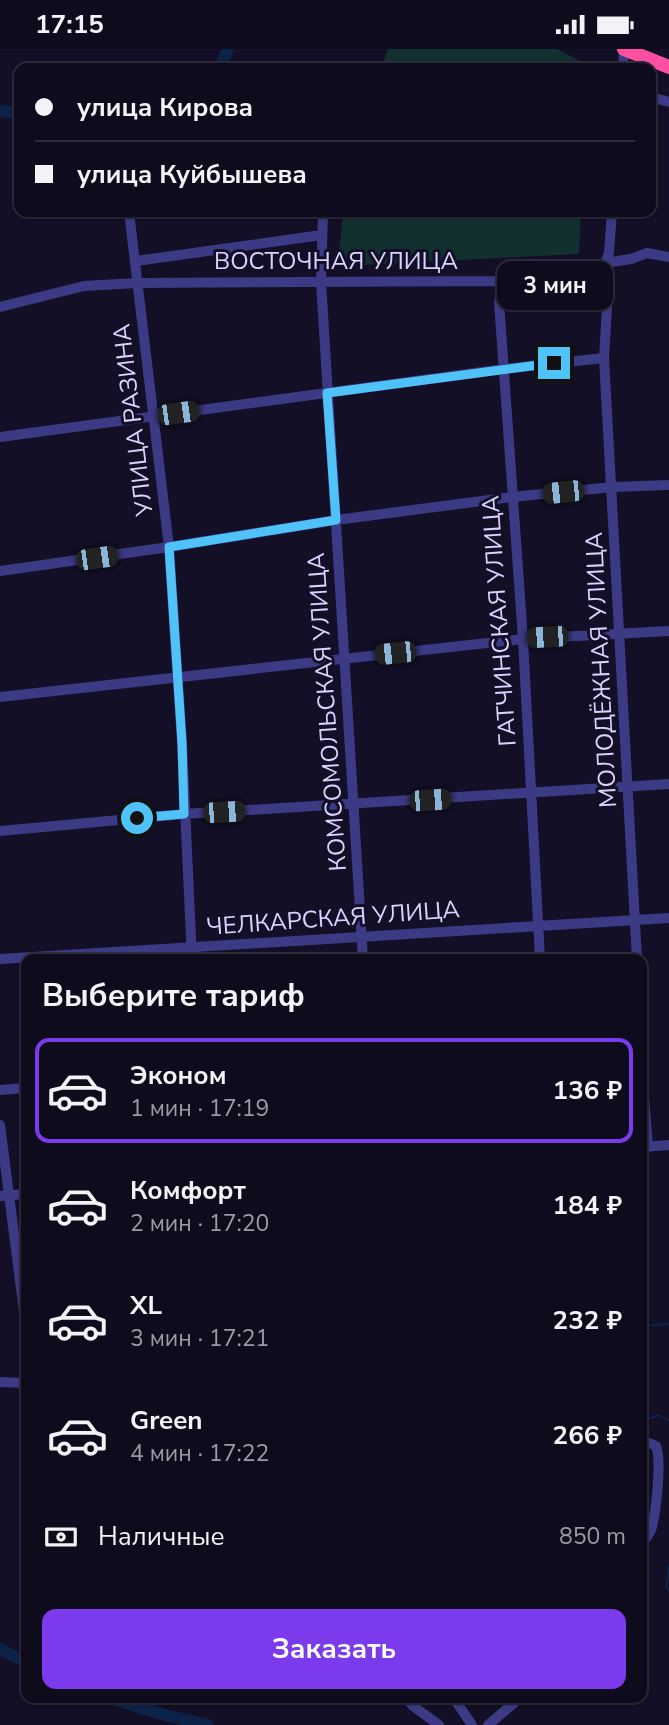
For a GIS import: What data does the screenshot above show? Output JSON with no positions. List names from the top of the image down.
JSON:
{
  "streets": {
    "street": [
      "ВОСТОЧНАЯ УЛИЦА",
      "УЛИЦА РАЗИНА",
      "ГАТЧИНСКАЯ УЛИЦА",
      "МОЛОДЁЖНАЯ УЛИЦА",
      "КОМСОМОЛЬСКАЯ УЛИЦА",
      "ЧЕЛКАРСКАЯ УЛИЦА"
    ]
  },
  "crossings": [
    ["ВОСТОЧНАЯ УЛИЦА", "УЛИЦА РАЗИНА"],
    ["ВОСТОЧНАЯ УЛИЦА", "ГАТЧИНСКАЯ УЛИЦА"],
    ["ВОСТОЧНАЯ УЛИЦА", "МОЛОДЁЖНАЯ УЛИЦА"],
    ["ВОСТОЧНАЯ УЛИЦА", "КОМСОМОЛЬСКАЯ УЛИЦА"],
    ["УЛИЦА РАЗИНА", "ЧЕЛКАРСКАЯ УЛИЦА"],
    ["ГАТЧИНСКАЯ УЛИЦА", "ЧЕЛКАРСКАЯ УЛИЦА"],
    ["МОЛОДЁЖНАЯ УЛИЦА", "ЧЕЛКАРСКАЯ УЛИЦА"],
    ["КОМСОМОЛЬСКАЯ УЛИЦА", "ЧЕЛКАРСКАЯ УЛИЦА"]
  ],
  "page": {
    "status": "17:15",
    "banner": ["улица Кирова", "улица Куйбышева"],
    "bubble": "3 мин",
    "heading": "Выберите тариф",
    "list": [
      {
        "name": "Эконом",
        "note": "1 мин · 17:19",
        "value": "136 ₽"
      },
      {
        "name": "Комфорт",
        "note": "2 мин · 17:20",
        "value": "184 ₽"
      },
      {
        "name": "XL",
        "note": "3 мин · 17:21",
        "value": "232 ₽"
      },
      {
        "name": "Green",
        "note": "4 мин · 17:22",
        "value": "266 ₽"
      }
    ],
    "pay": ["Наличные", "850 m"],
    "buttons": "Заказать"
  }
}
